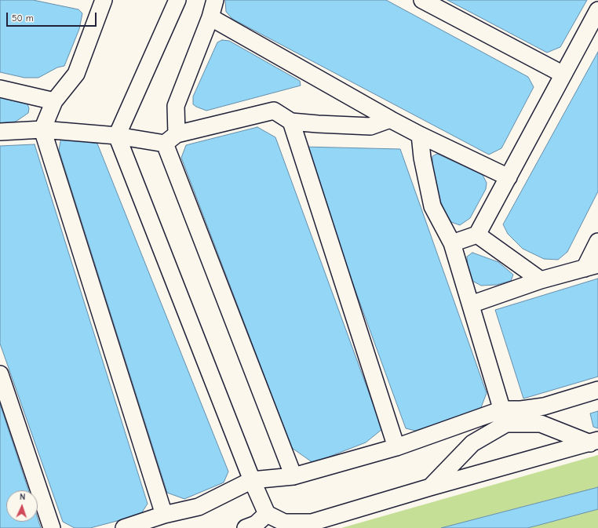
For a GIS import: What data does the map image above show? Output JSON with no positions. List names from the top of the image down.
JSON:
{
  "scale_bar": "50 m",
  "north": "top"
}
